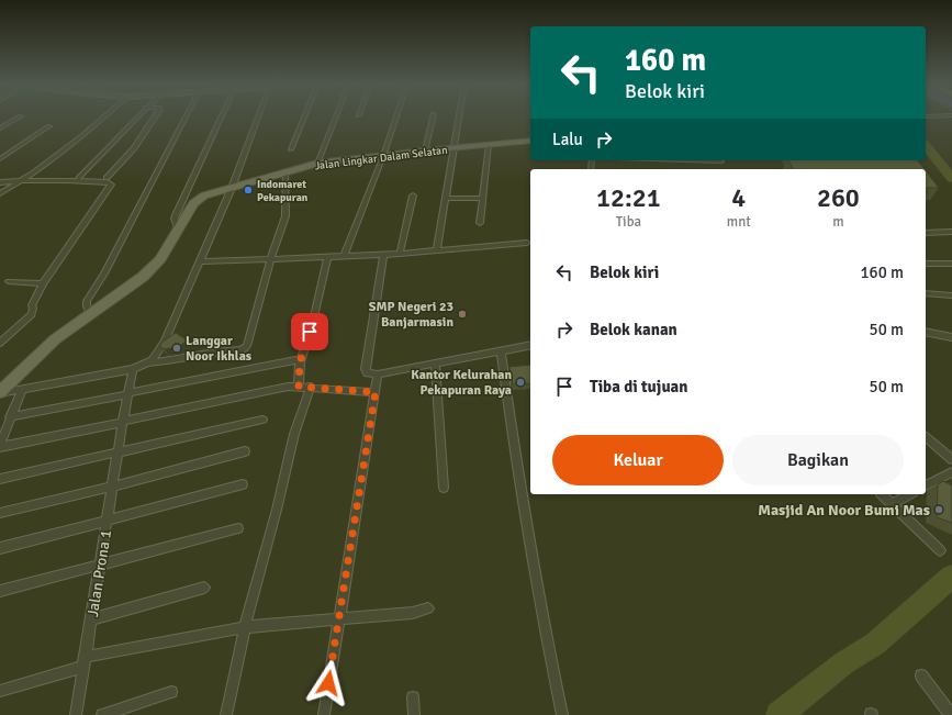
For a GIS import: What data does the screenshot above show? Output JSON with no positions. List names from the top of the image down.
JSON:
{
  "streets": {
    "main road": ["Jalan Lingkar Dalam Selatan"],
    "street": ["Jalan Prona 1"]
  },
  "places": [
    "Indomaret Pekapuran",
    "SMP Negeri 23 Banjarmasin",
    "Langgar Noor Ikhlas",
    "Kantor Kelurahan Pekapuran Raya",
    "Masjid An Noor Bumi Mas"
  ],
  "page": {
    "turn": ["160 m", "Belok kiri"],
    "then": "Lalu",
    "eta": [
      "12:21",
      "Tiba",
      "4",
      "mnt",
      "260",
      "m"
    ],
    "list": [
      {
        "name": "Belok kiri",
        "value": "160 m"
      },
      {
        "name": "Belok kanan",
        "value": "50 m"
      },
      {
        "name": "Tiba di tujuan",
        "value": "50 m"
      }
    ],
    "buttons": ["Keluar", "Bagikan"]
  }
}
